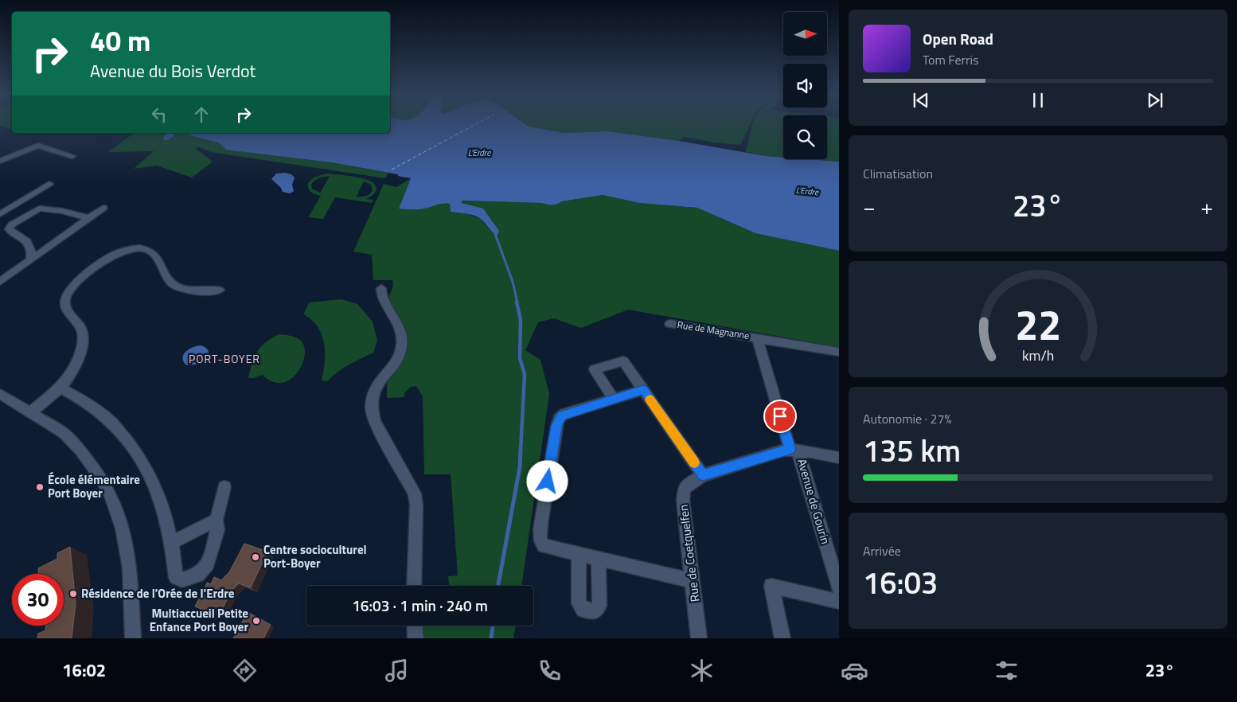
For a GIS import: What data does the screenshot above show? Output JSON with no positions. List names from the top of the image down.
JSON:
{
  "streets": {
    "street": ["Rue de Magnanne", "Avenue de Gourin", "Rue de Coetquelfen"]
  },
  "crossings": [
    ["Rue de Magnanne", "Avenue de Gourin"],
    ["Rue de Magnanne", "Rue de Coetquelfen"],
    ["Avenue de Gourin", "Rue de Coetquelfen"]
  ],
  "districts": ["PORT-BOYER"],
  "water": ["L'Erdre"],
  "places": [
    "École élémentaire Port Boyer",
    "Centre socioculturel Port-Boyer",
    "Résidence de l'Orée de l'Erdre",
    "Multiaccueil Petite Enfance Port Boyer"
  ],
  "north": "right",
  "page": {
    "turn": ["40 m", "Avenue du Bois Verdot"],
    "song": ["Open Road", "Tom Ferris"],
    "tile": [
      "Climatisation",
      ["Autonomie · 27%", "135 km"],
      ["Arrivée", "16:03"]
    ],
    "heat": ["−", "23°", "+"],
    "limit": "30",
    "trip": "16:03 · 1 min · 240 m",
    "tabs": ["16:02", "23°"],
    "gauge": ["22", "km/h"]
  }
}
